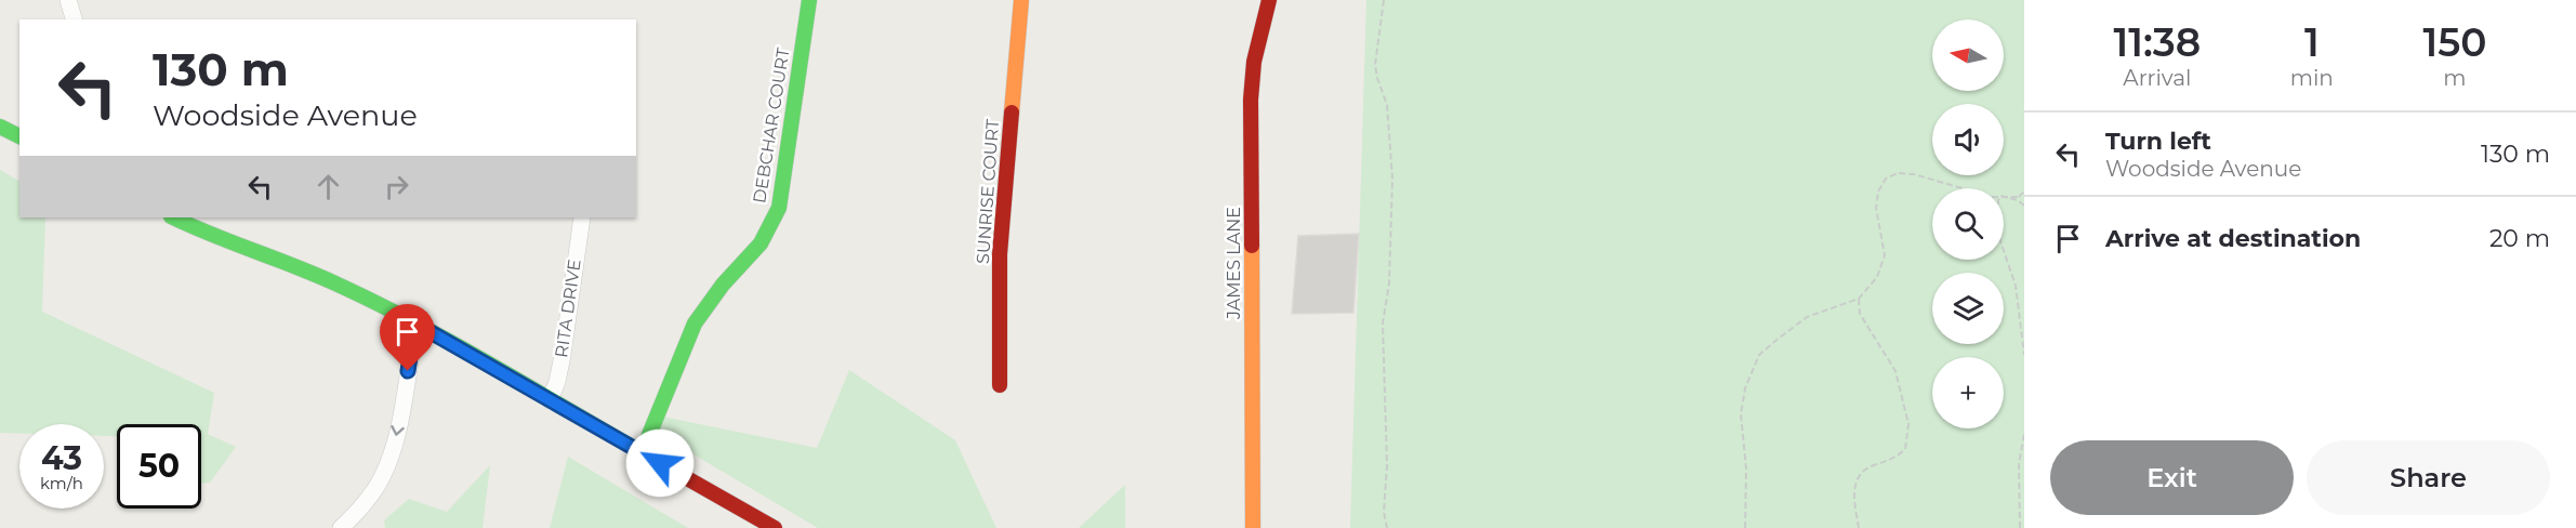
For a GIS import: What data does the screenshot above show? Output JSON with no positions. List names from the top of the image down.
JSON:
{
  "streets": {
    "street": [
      "DEBCHAR COURT",
      "SUNRISE COURT",
      "JAMES LANE",
      "RITA DRIVE"
    ]
  },
  "north": "left",
  "page": {
    "eta": [
      "11:38",
      "Arrival",
      "1",
      "min",
      "150",
      "m"
    ],
    "map_buttons": "+",
    "turn": ["130 m", "Woodside Avenue"],
    "list": [
      {
        "name": "Turn left",
        "note": "Woodside Avenue",
        "value": "130 m"
      },
      {
        "name": "Arrive at destination",
        "value": "20 m"
      }
    ],
    "speed": "43 km/h",
    "limit": "50",
    "buttons": ["Exit", "Share"]
  }
}
